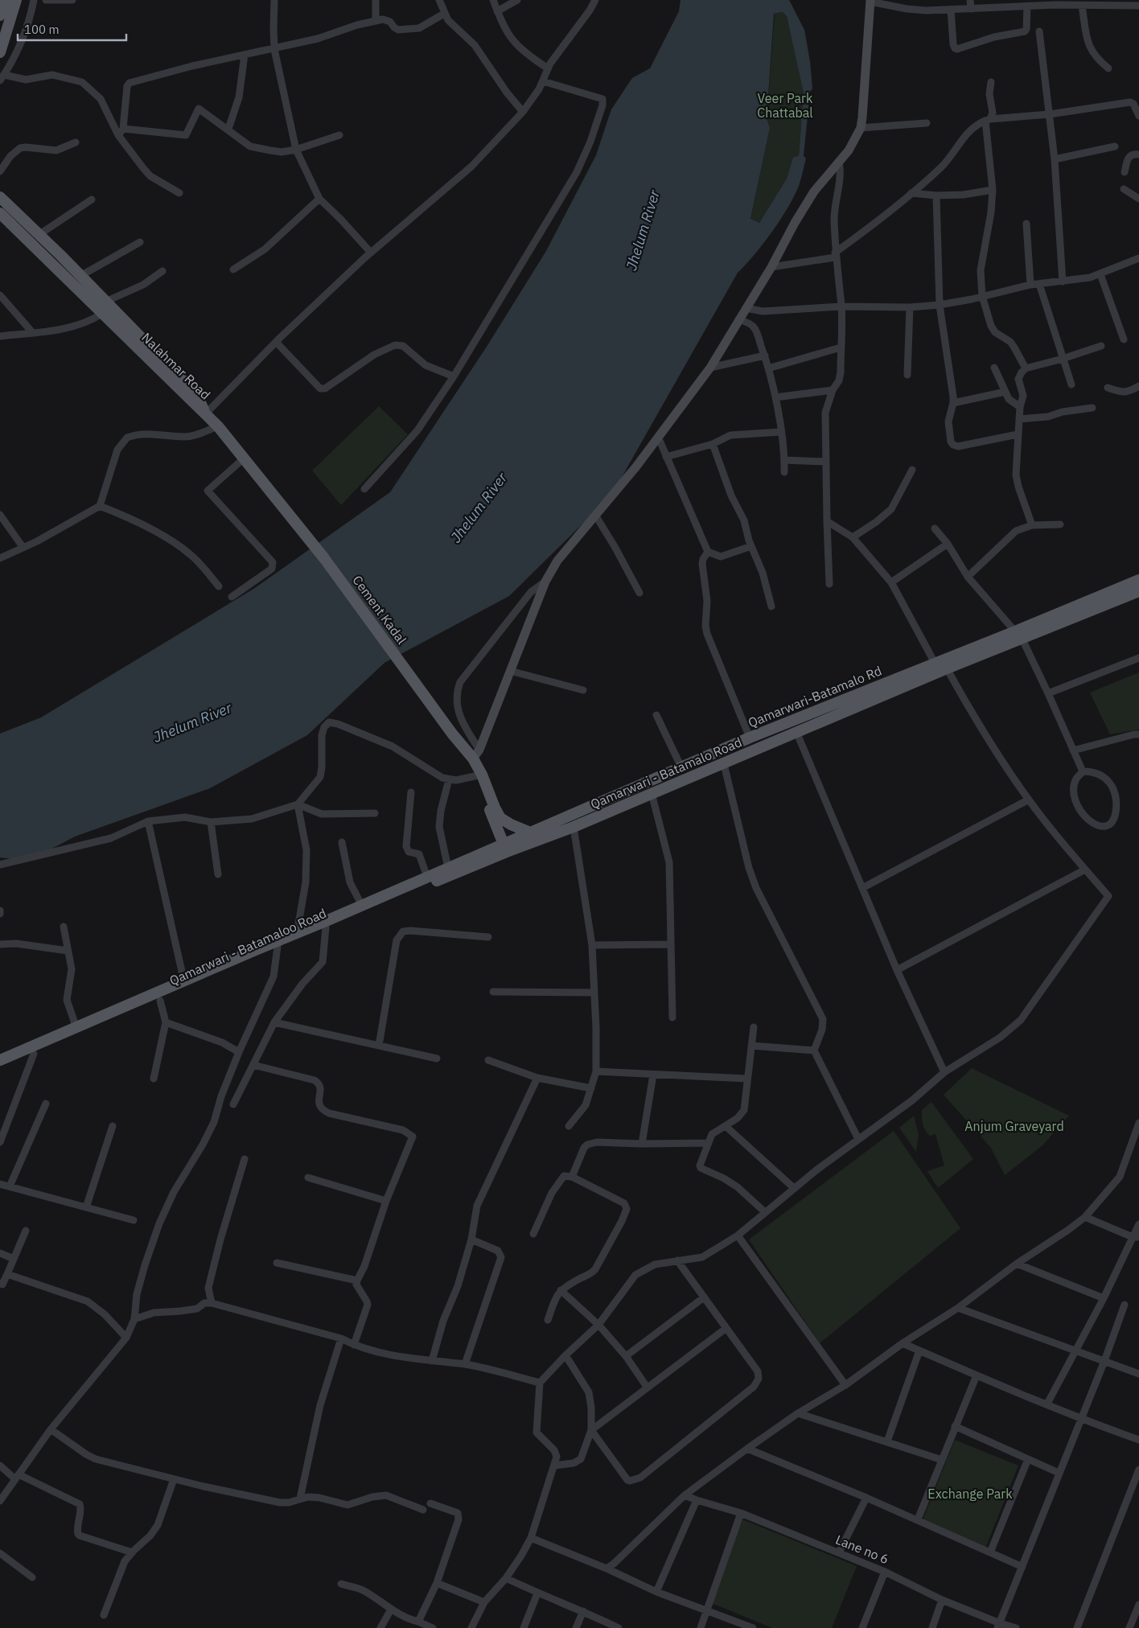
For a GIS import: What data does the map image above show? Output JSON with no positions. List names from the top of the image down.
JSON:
{
  "streets": {
    "main road": [
      "Nalahmar Road",
      "Cement Kadal",
      "Qamarwari-Batamalo Rd",
      "Qamarwari - Batamalo Road",
      "Qamarwari - Batamaloo Road"
    ],
    "street": ["Lane no 6"]
  },
  "crossings": [
    ["Nalahmar Road", "Cement Kadal"],
    ["Qamarwari-Batamalo Rd", "Qamarwari - Batamalo Road"],
    ["Qamarwari-Batamalo Rd", "Qamarwari - Batamaloo Road"],
    ["Qamarwari - Batamalo Road", "Qamarwari - Batamaloo Road"]
  ],
  "water": ["Jhelum River"],
  "parks": ["Veer Park Chattabal", "Anjum Graveyard", "Exchange Park"],
  "scale_bar": "100 m"
}
